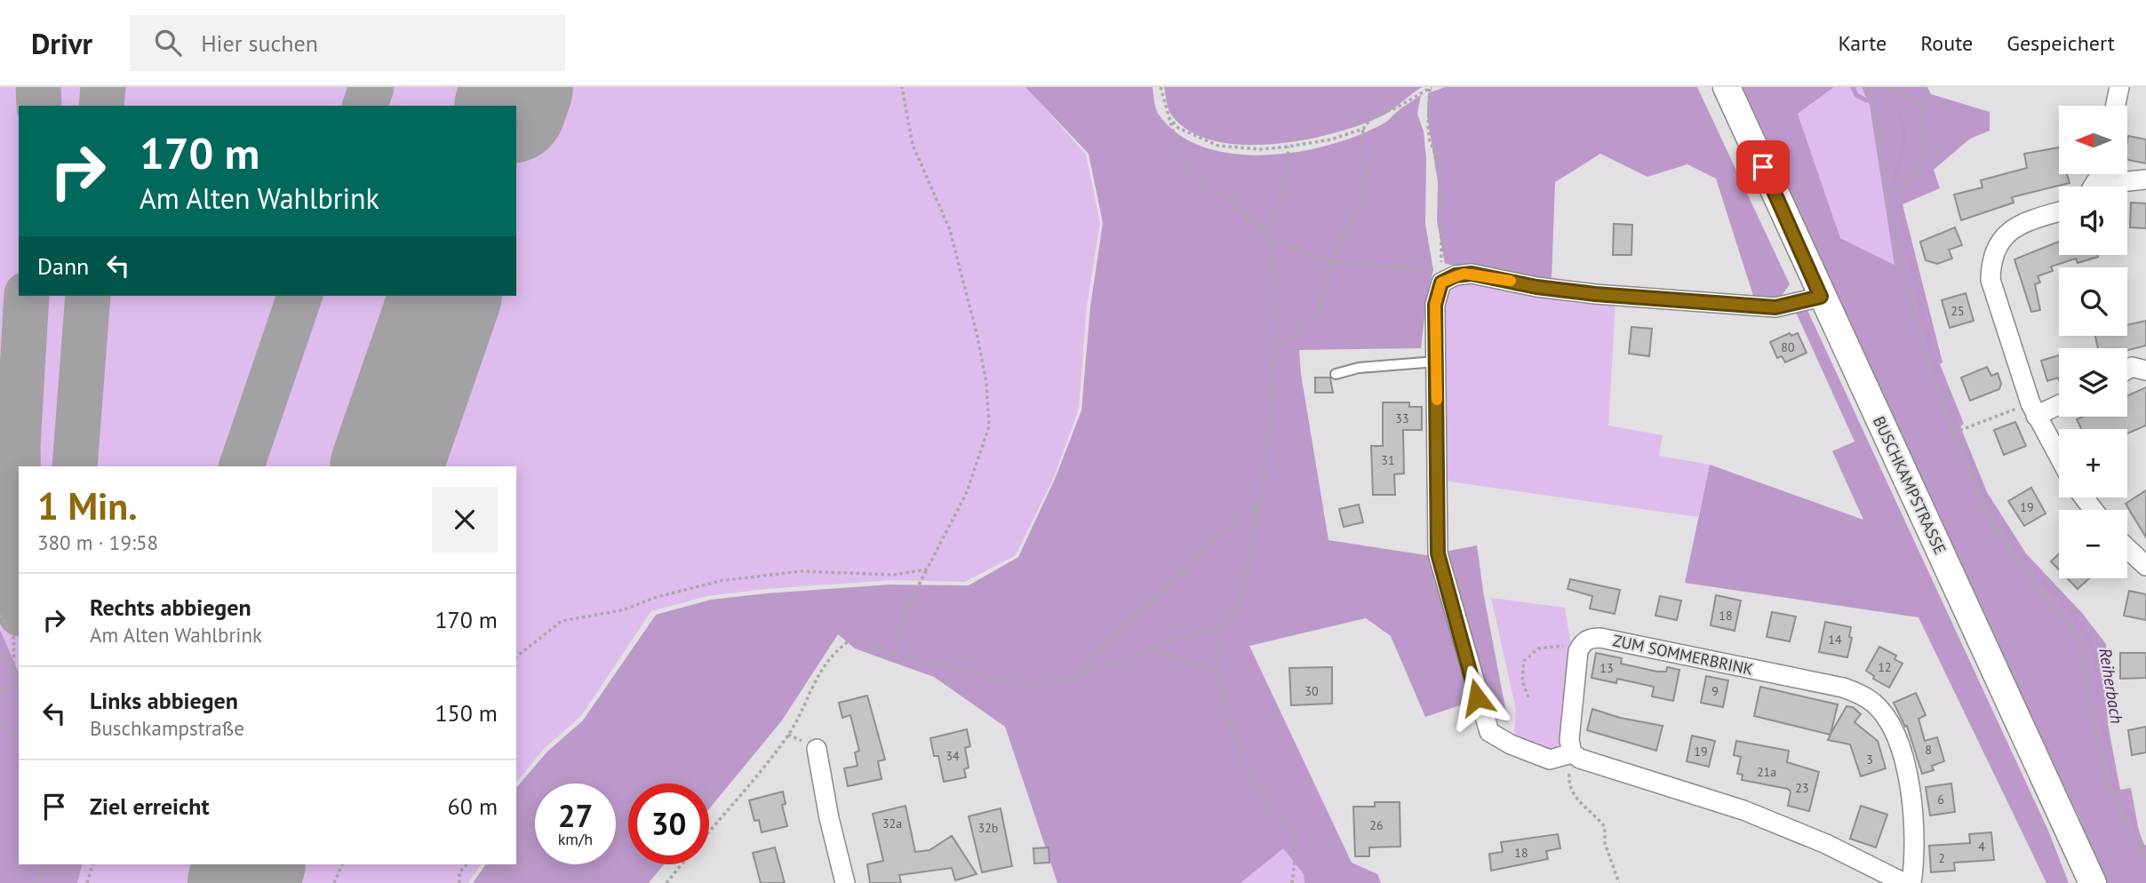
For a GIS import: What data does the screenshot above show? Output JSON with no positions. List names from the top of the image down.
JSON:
{
  "streets": {
    "main road": ["BUSCHKAMPSTRASSE"],
    "street": ["ZUM SOMMERBRINK"]
  },
  "water": ["Reiherbach"],
  "house_numbers": [
    "25",
    "80",
    "33",
    "31",
    "19",
    "18",
    "14",
    "12",
    "13",
    "30",
    "9",
    "8",
    "19",
    "34",
    "3",
    "21a",
    "23",
    "6",
    "32a",
    "26",
    "32b",
    "4",
    "18",
    "2"
  ],
  "north": "left",
  "page": {
    "header": "Drivr",
    "search": "Hier suchen",
    "nav": ["Karte", "Route", "Gespeichert"],
    "map_buttons": ["+", "−"],
    "turn": ["170 m", "Am Alten Wahlbrink"],
    "then": "Dann",
    "heading": ["1 Min.", "380 m · 19:58"],
    "list": [
      {
        "name": "Rechts abbiegen",
        "note": "Am Alten Wahlbrink",
        "value": "170 m"
      },
      {
        "name": "Links abbiegen",
        "note": "Buschkampstraße",
        "value": "150 m"
      },
      {
        "name": "Ziel erreicht",
        "value": "60 m"
      }
    ],
    "speed": "27 km/h",
    "limit": "30"
  }
}
